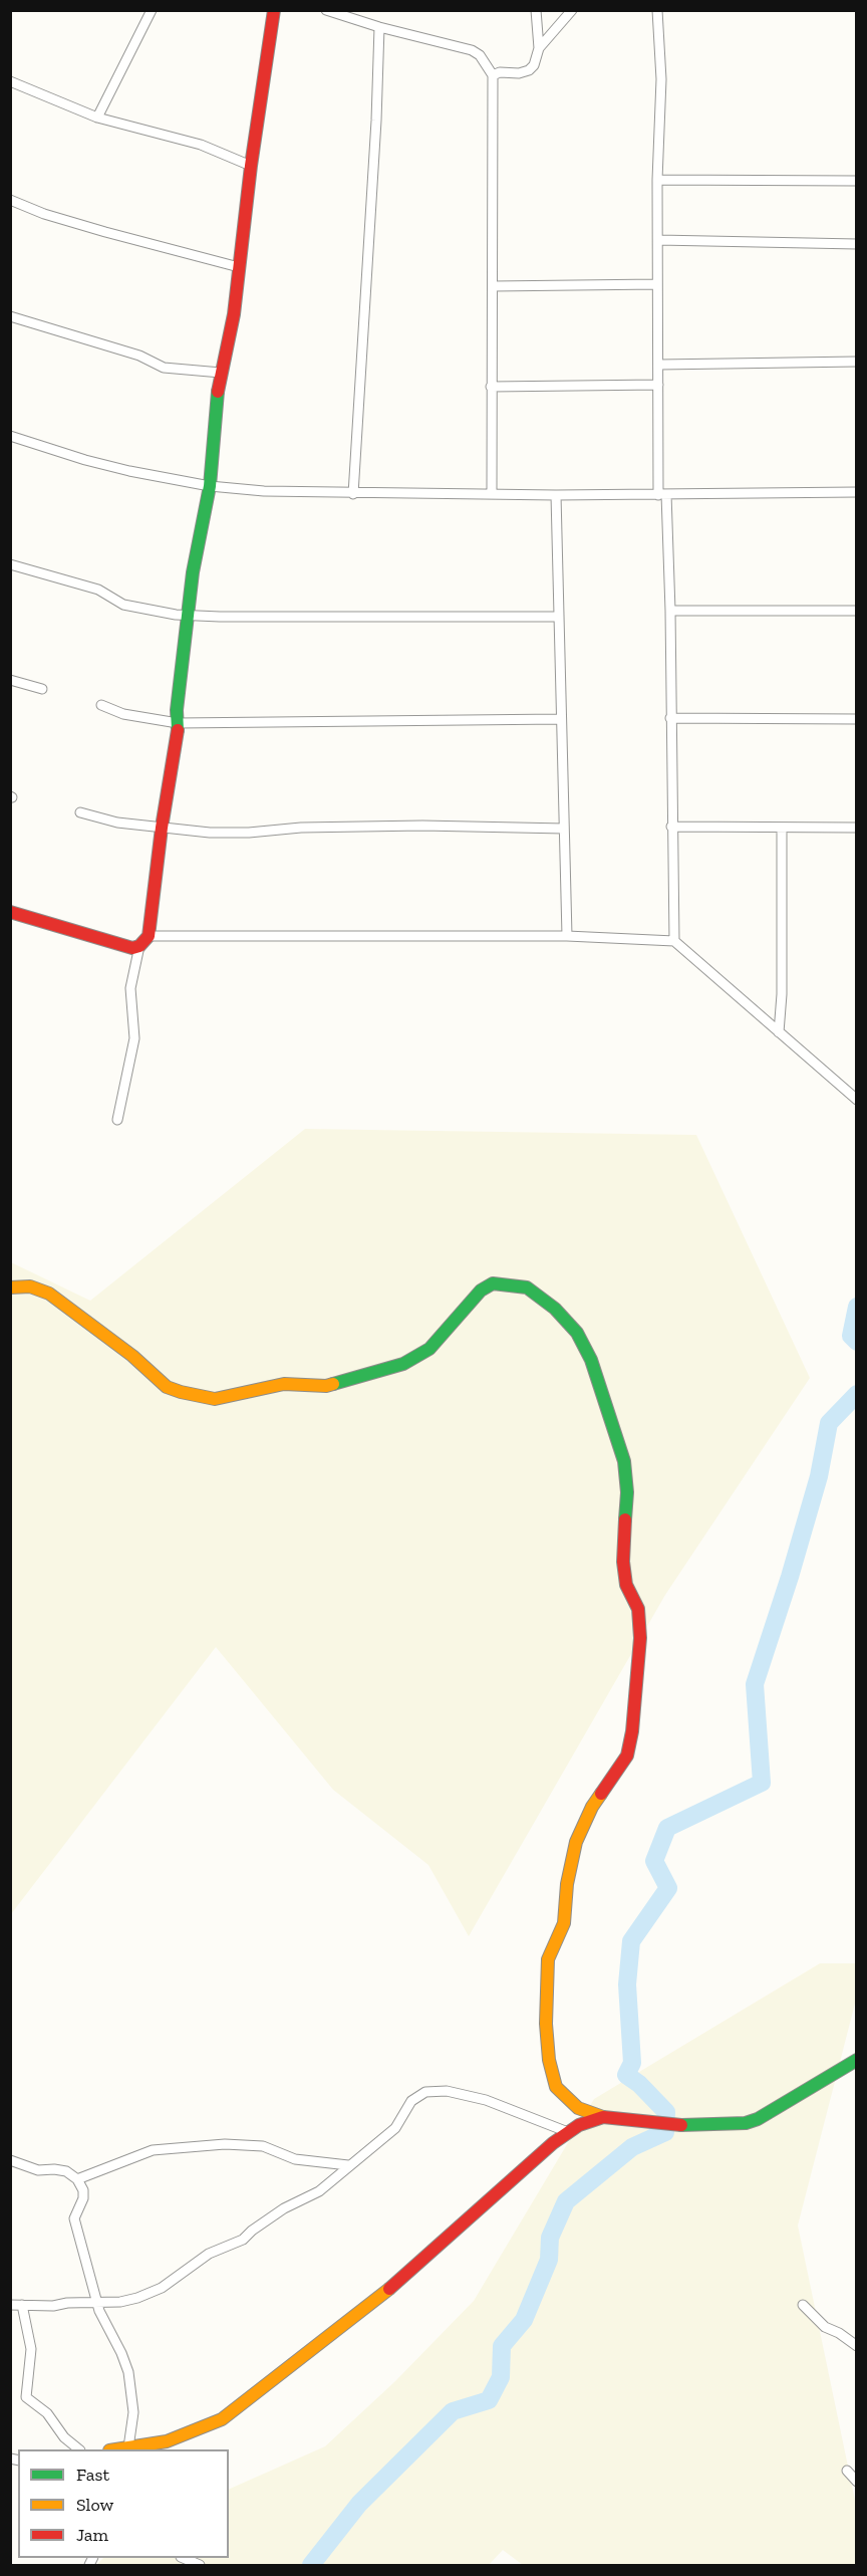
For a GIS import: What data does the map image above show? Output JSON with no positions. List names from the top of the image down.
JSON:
{
  "legend": ["Fast", "Slow", "Jam"]
}
